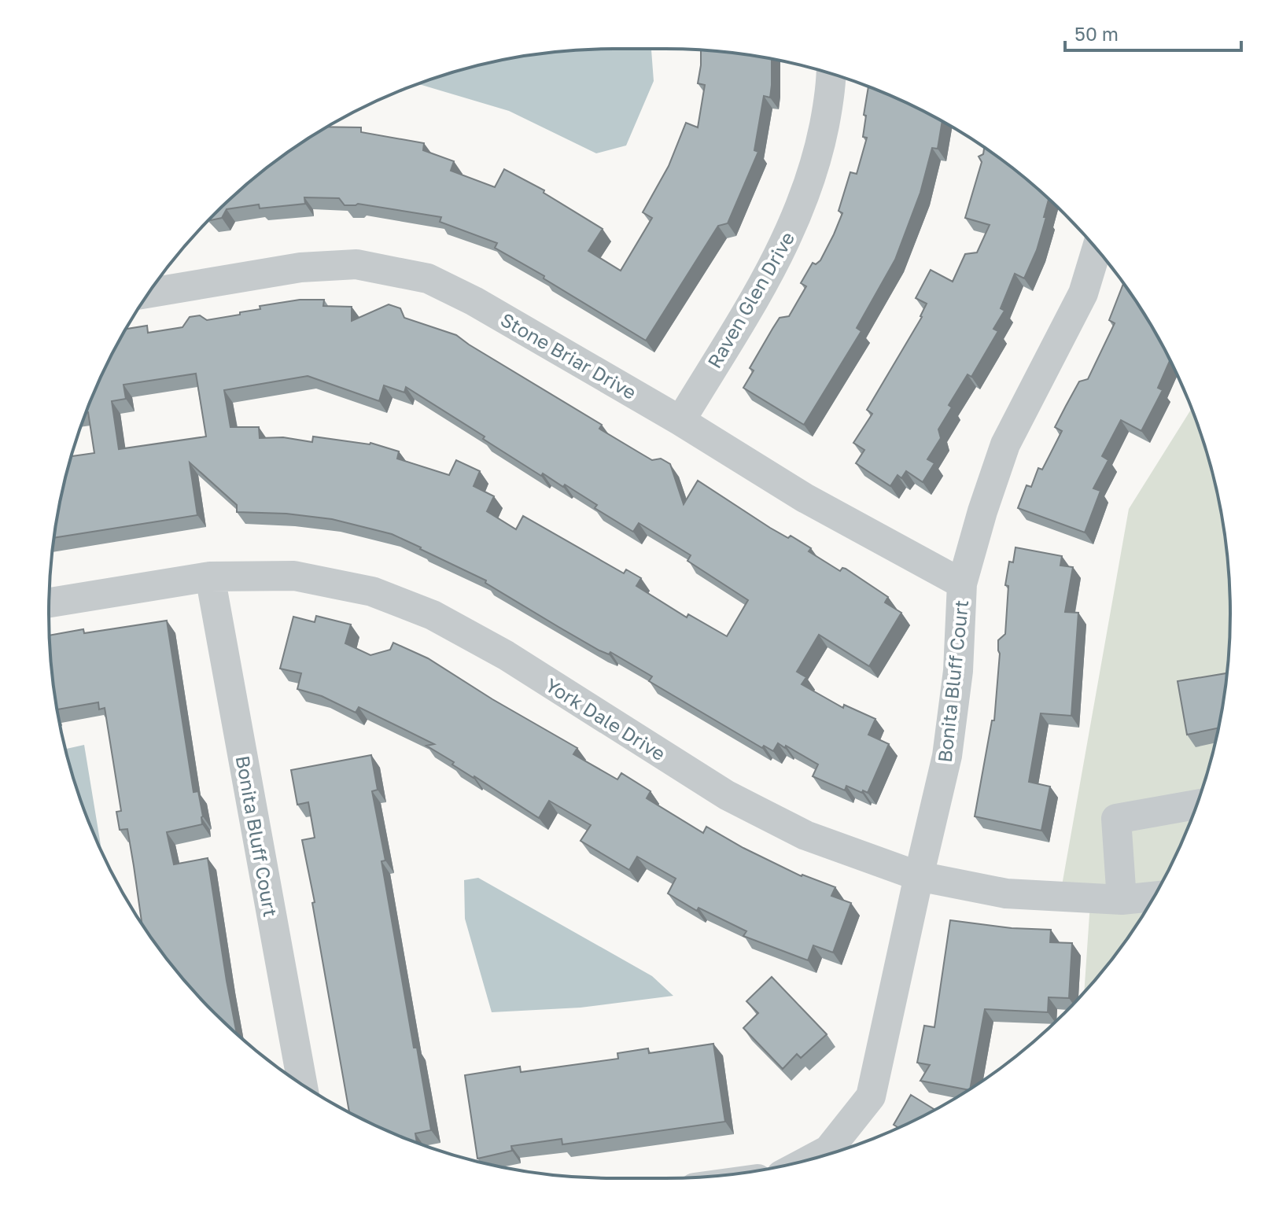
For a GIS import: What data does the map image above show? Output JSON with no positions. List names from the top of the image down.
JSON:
{
  "streets": {
    "street": [
      "Raven Glen Drive",
      "Stone Briar Drive",
      "Bonita Bluff Court",
      "York Dale Drive"
    ]
  },
  "crossings": [
    ["Raven Glen Drive", "Stone Briar Drive"],
    ["Stone Briar Drive", "Bonita Bluff Court"],
    ["Bonita Bluff Court", "York Dale Drive"]
  ],
  "scale_bar": "50 m"
}
